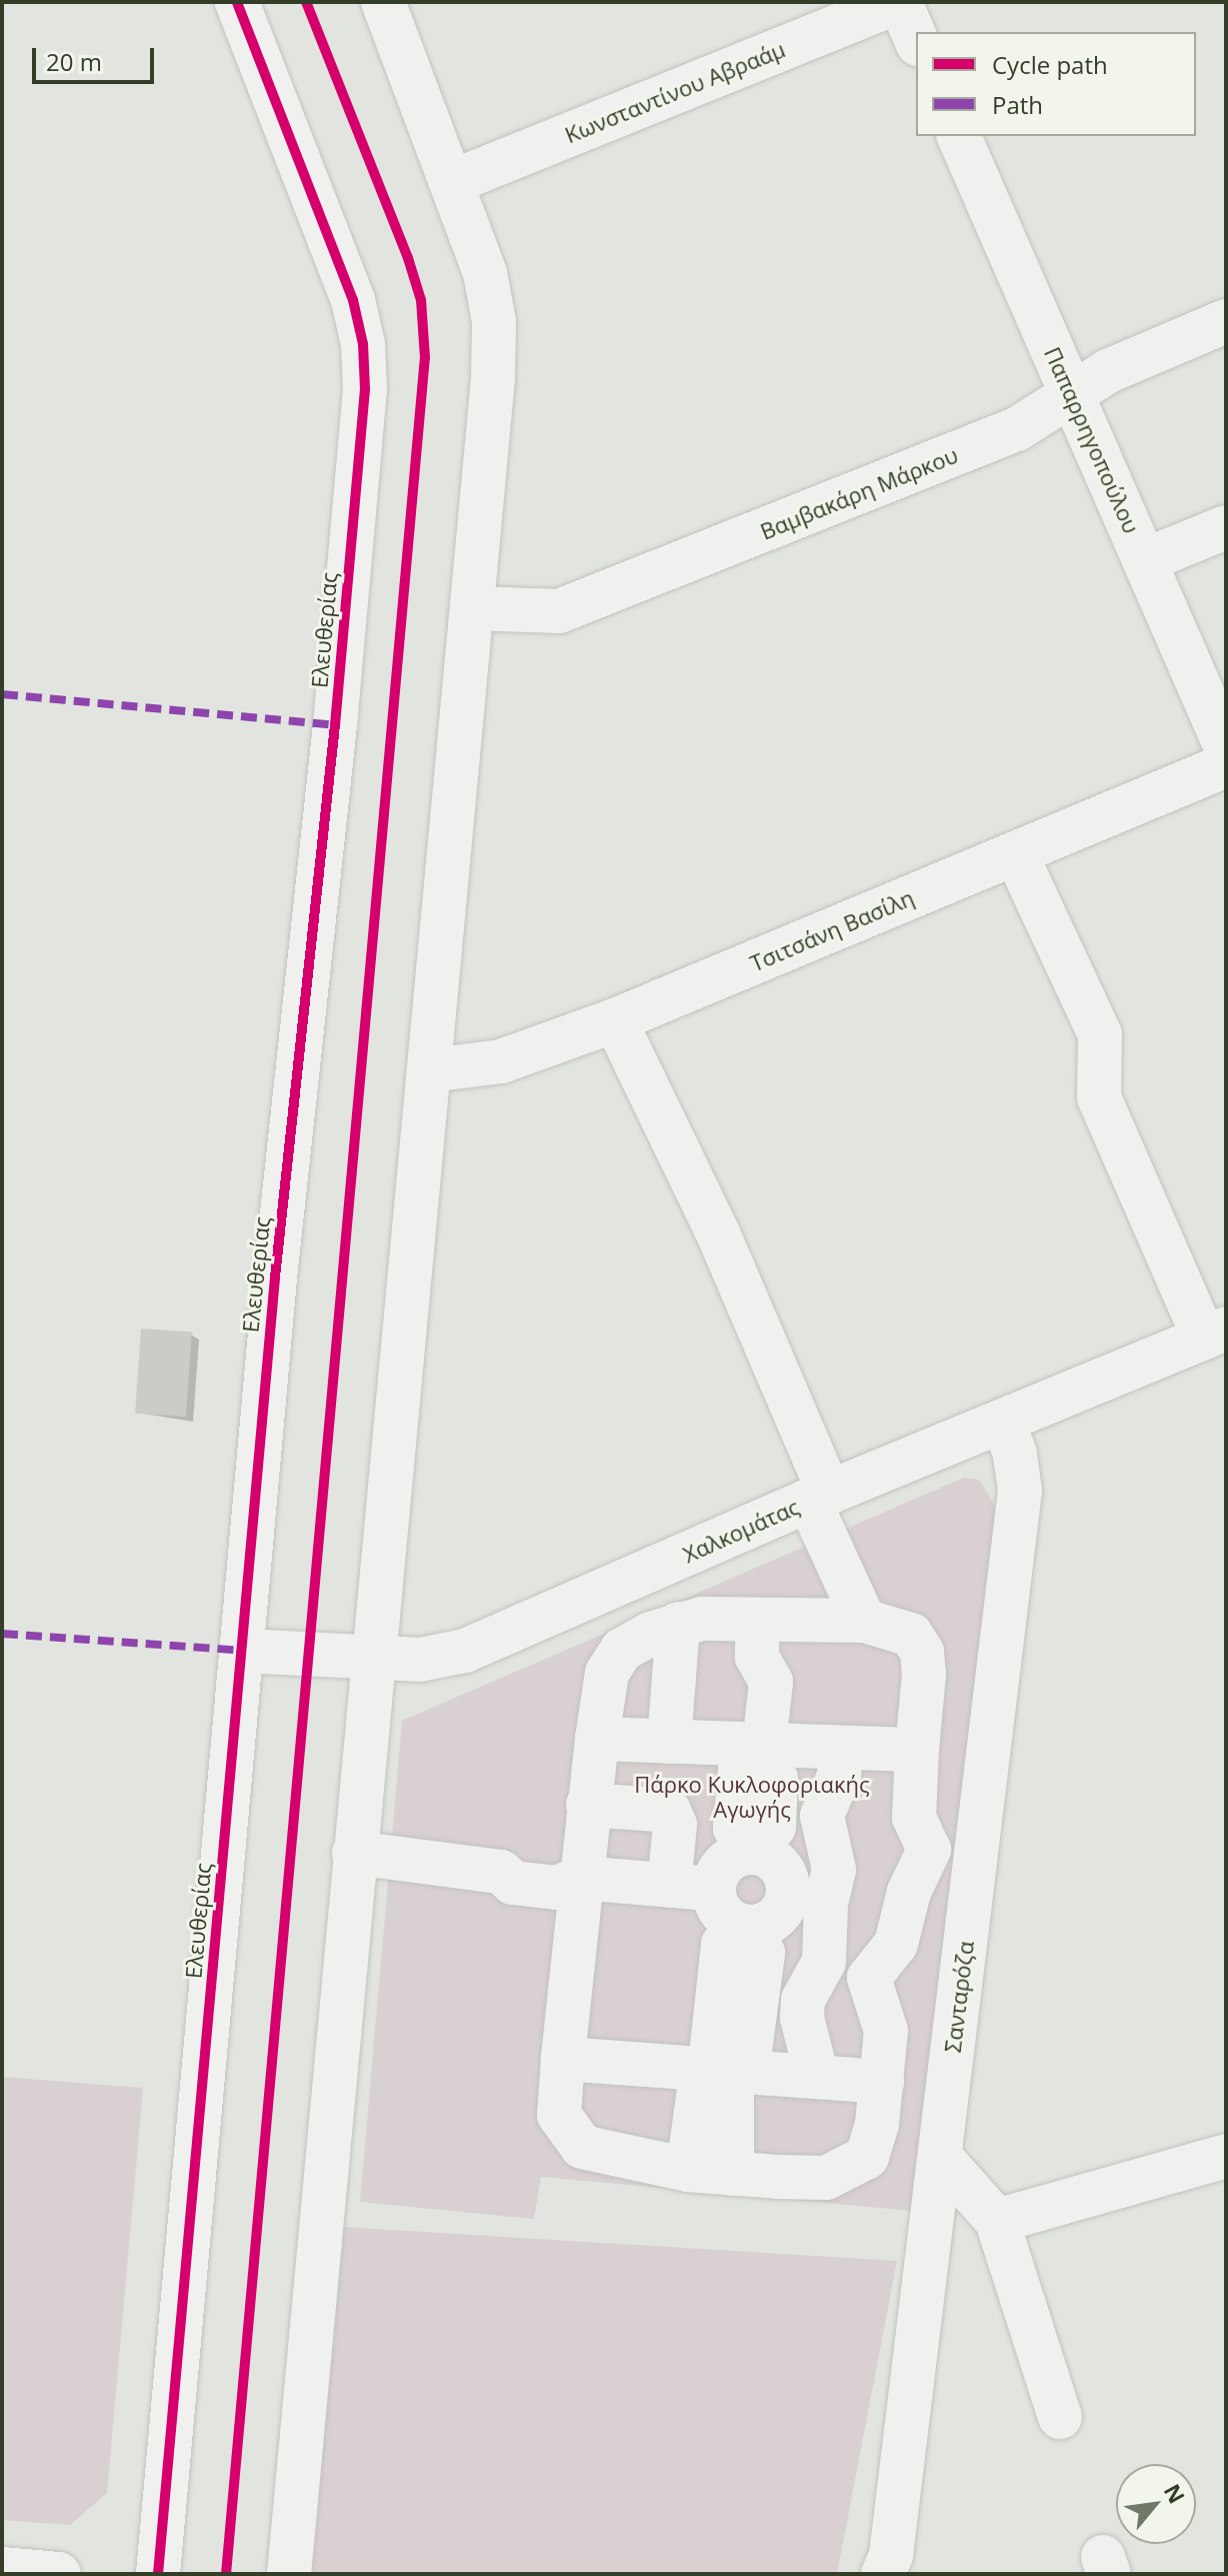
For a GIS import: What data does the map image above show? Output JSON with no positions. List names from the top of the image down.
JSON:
{
  "streets": {
    "street": [
      "Κωνσταντίνου Αβραάμ",
      "Παπαρρηγοπούλου",
      "Βαμβακάρη Μάρκου",
      "Ελευθερίας",
      "Τσιτσάνη Βασίλη",
      "Χαλκομάτας",
      "Σανταρόζα"
    ]
  },
  "crossings": [
    ["Παπαρρηγοπούλου", "Βαμβακάρη Μάρκου"],
    ["Ελευθερίας", "Χαλκομάτας"],
    ["Χαλκομάτας", "Σανταρόζα"]
  ],
  "parks": ["Πάρκο Κυκλοφοριακής Αγωγής"],
  "legend": ["Cycle path", "Path"],
  "scale_bar": "20 m",
  "north": "top right"
}
